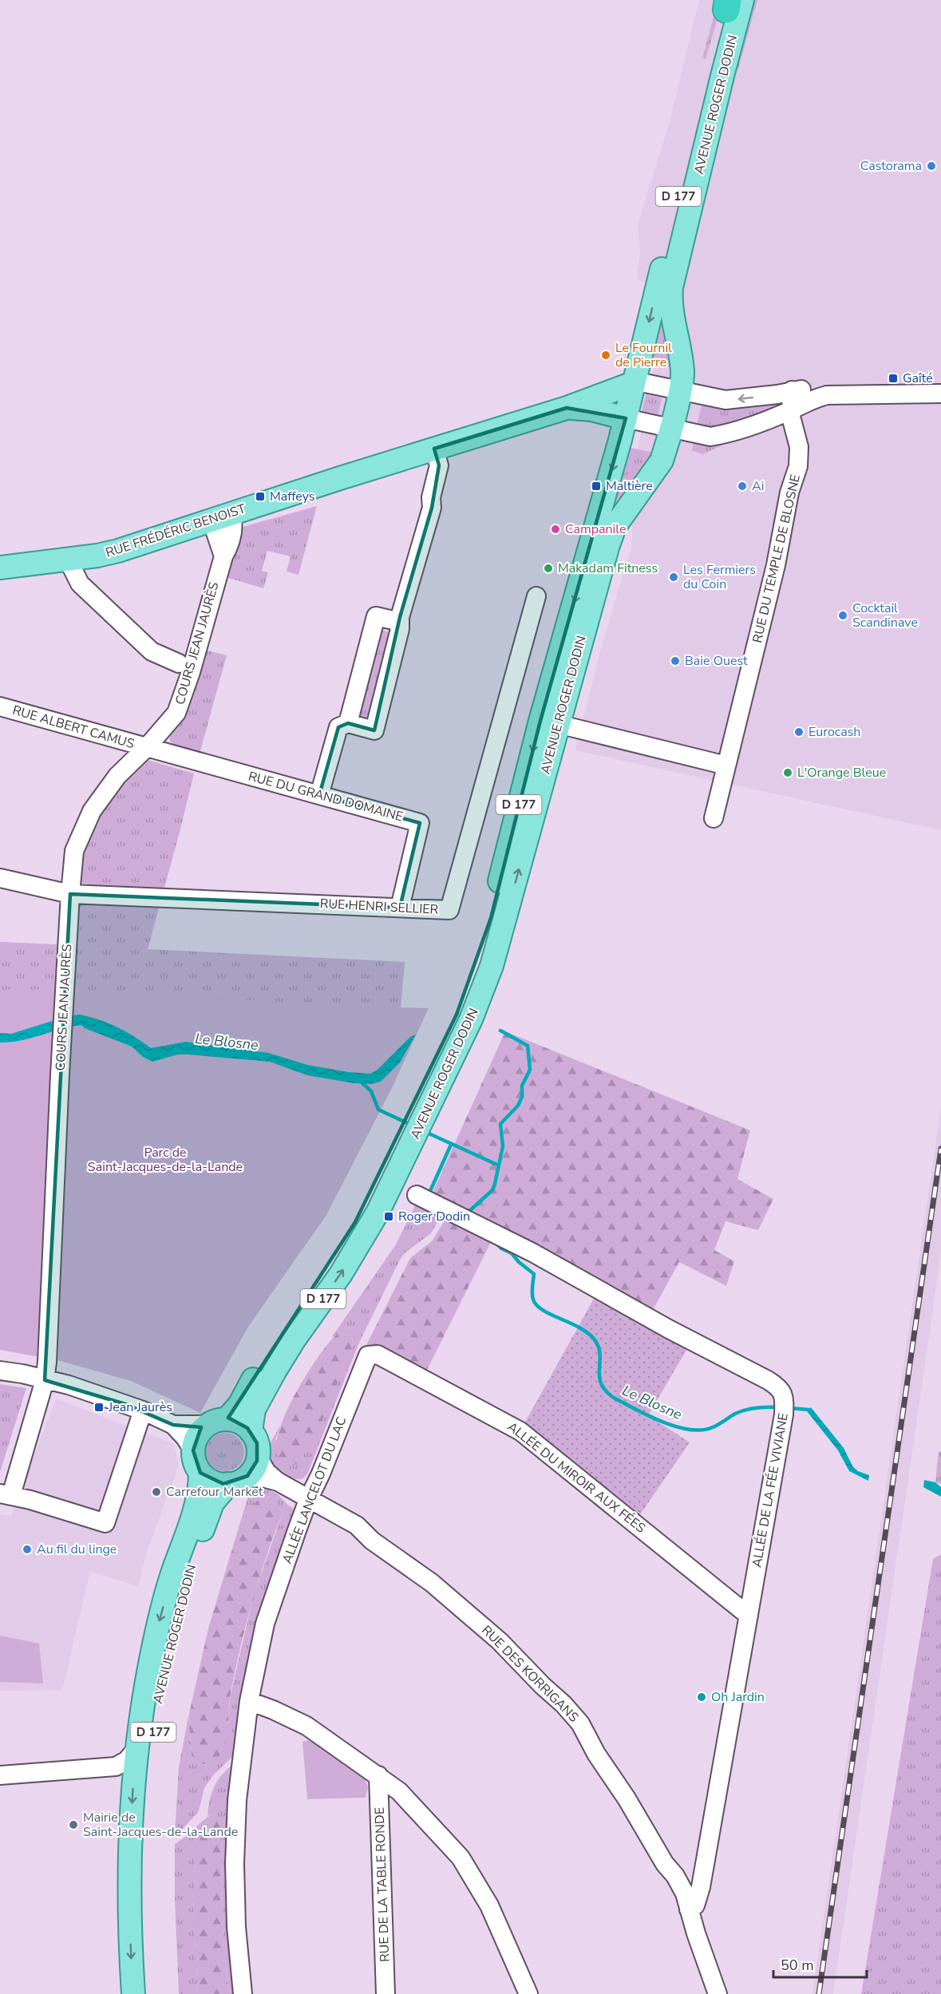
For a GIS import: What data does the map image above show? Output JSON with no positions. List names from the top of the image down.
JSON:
{
  "streets": {
    "main road": ["AVENUE ROGER DODIN", "D 177", "RUE FRÉDÉRIC BENOIST"],
    "street": [
      "RUE DU TEMPLE DE BLOSNE",
      "COURS JEAN JAURÈS",
      "RUE ALBERT CAMUS",
      "RUE DU GRAND DOMAINE",
      "RUE HENRI SELLIER",
      "ALLÉE DU MIROIR AUX FÉES",
      "ALLÉE LANCELOT DU LAC",
      "ALLÉE DE LA FÉE VIVIANE",
      "RUE DES KORRIGANS",
      "RUE DE LA TABLE RONDE"
    ]
  },
  "crossings": [
    ["AVENUE ROGER DODIN", "RUE FRÉDÉRIC BENOIST"],
    ["AVENUE ROGER DODIN", "RUE DES KORRIGANS"],
    ["RUE FRÉDÉRIC BENOIST", "COURS JEAN JAURÈS"],
    ["COURS JEAN JAURÈS", "RUE ALBERT CAMUS"],
    ["COURS JEAN JAURÈS", "RUE DU GRAND DOMAINE"],
    ["COURS JEAN JAURÈS", "RUE HENRI SELLIER"],
    ["RUE ALBERT CAMUS", "RUE DU GRAND DOMAINE"],
    ["RUE DU GRAND DOMAINE", "RUE HENRI SELLIER"],
    ["ALLÉE DU MIROIR AUX FÉES", "ALLÉE LANCELOT DU LAC"],
    ["ALLÉE DU MIROIR AUX FÉES", "ALLÉE DE LA FÉE VIVIANE"],
    ["ALLÉE LANCELOT DU LAC", "RUE DES KORRIGANS"],
    ["ALLÉE DE LA FÉE VIVIANE", "RUE DES KORRIGANS"]
  ],
  "water": ["Le Blosne"],
  "parks": ["Parc de Saint-Jacques-de-la-Lande"],
  "places": {
    "other": [
      "Castorama",
      "Le Fournil de Pierre",
      "Ai",
      "Campanile",
      "Makadam Fitness",
      "Les Fermiers du Coin",
      "Cocktail Scandinave",
      "Baie Ouest",
      "Eurocash",
      "L'Orange Bleue",
      "Carrefour Market",
      "Au fil du linge",
      "Oh Jardin",
      "Mairie de Saint-Jacques-de-la-Lande"
    ],
    "transit": [
      "Gaîté",
      "Maltière",
      "Maffeys",
      "Roger Dodin",
      "Jean Jaurès"
    ]
  },
  "scale_bar": "50 m"
}
